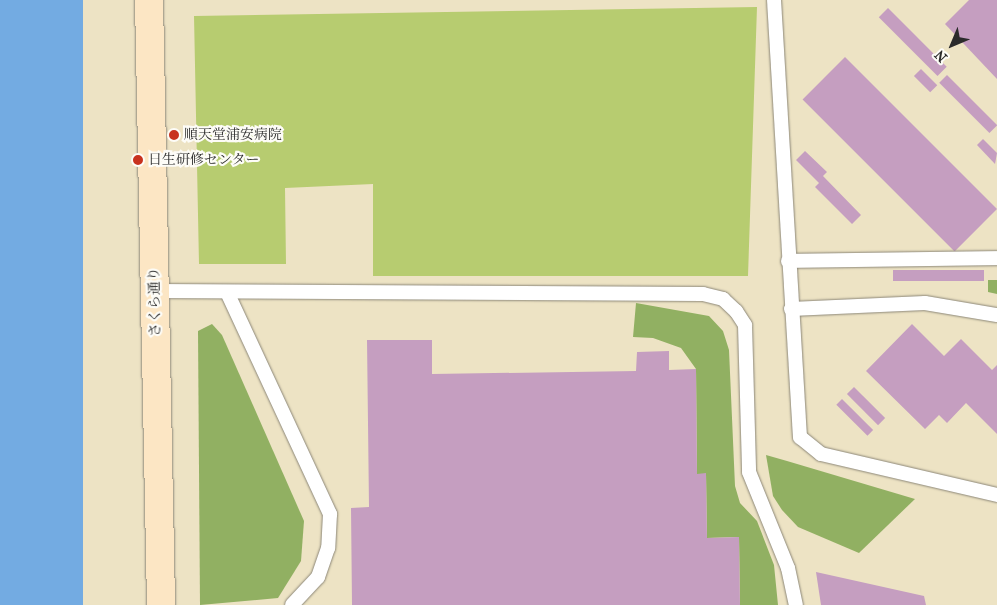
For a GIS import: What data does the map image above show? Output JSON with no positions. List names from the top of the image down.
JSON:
{
  "streets": {
    "street": ["さくら通り"]
  },
  "places": ["順天堂浦安病院", "日生研修センター"],
  "north": "bottom left"
}
